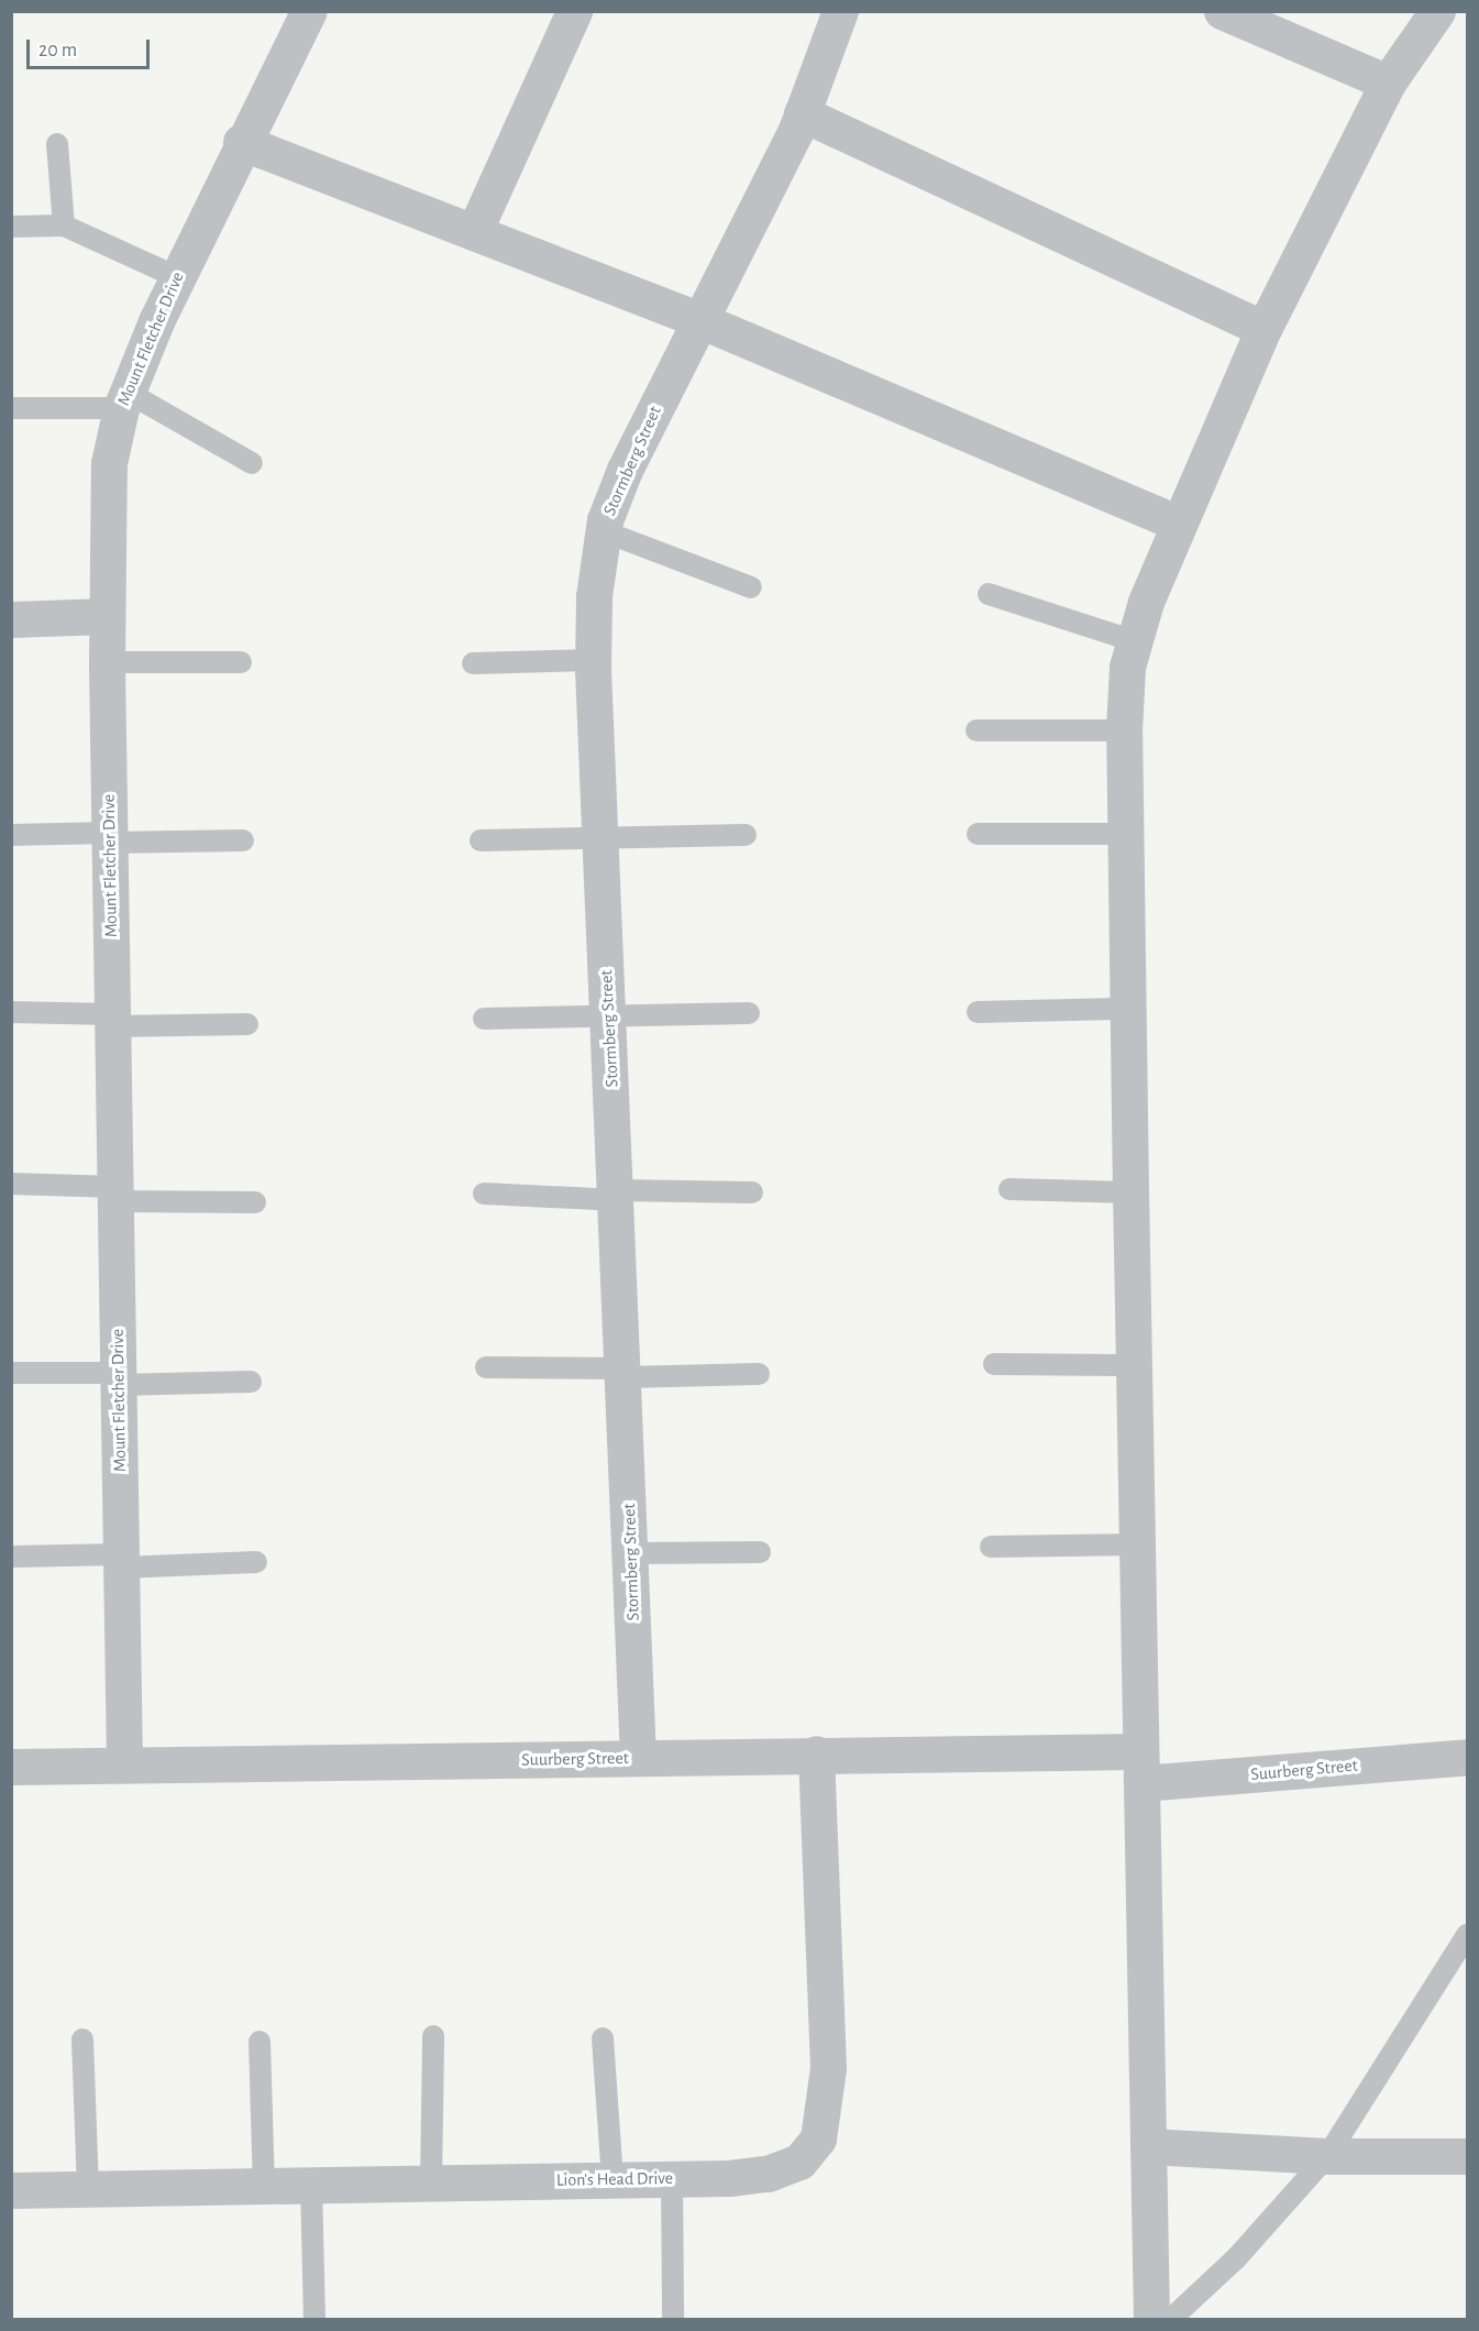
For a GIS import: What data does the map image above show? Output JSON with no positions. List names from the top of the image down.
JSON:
{
  "streets": {
    "street": [
      "Mount Fletcher Drive",
      "Stormberg Street",
      "Suurberg Street",
      "Lion's Head Drive"
    ]
  },
  "crossings": [
    ["Mount Fletcher Drive", "Suurberg Street"],
    ["Stormberg Street", "Suurberg Street"],
    ["Suurberg Street", "Lion's Head Drive"]
  ],
  "scale_bar": "20 m"
}
